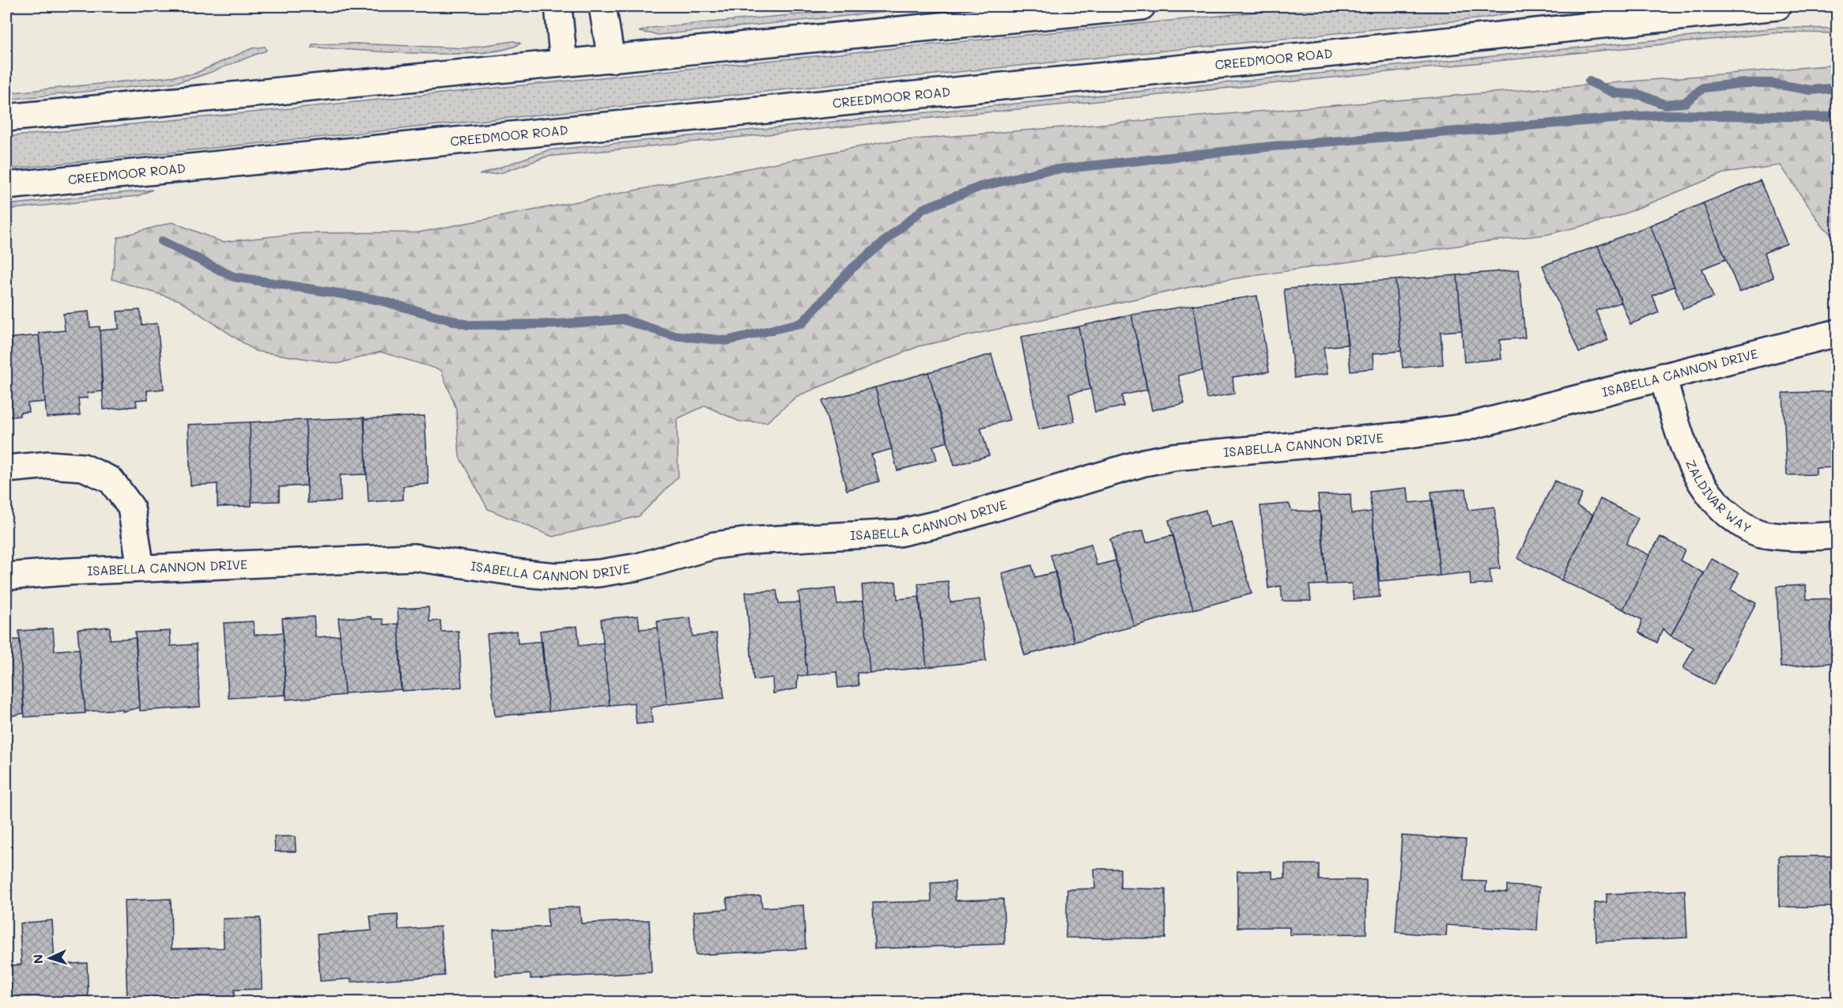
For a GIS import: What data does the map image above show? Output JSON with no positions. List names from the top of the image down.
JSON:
{
  "streets": {
    "main road": ["CREEDMOOR ROAD", "ISABELLA CANNON DRIVE", "ZALDIVAR WAY"]
  },
  "crossings": [
    ["ISABELLA CANNON DRIVE", "ZALDIVAR WAY"]
  ],
  "north": "left"
}
